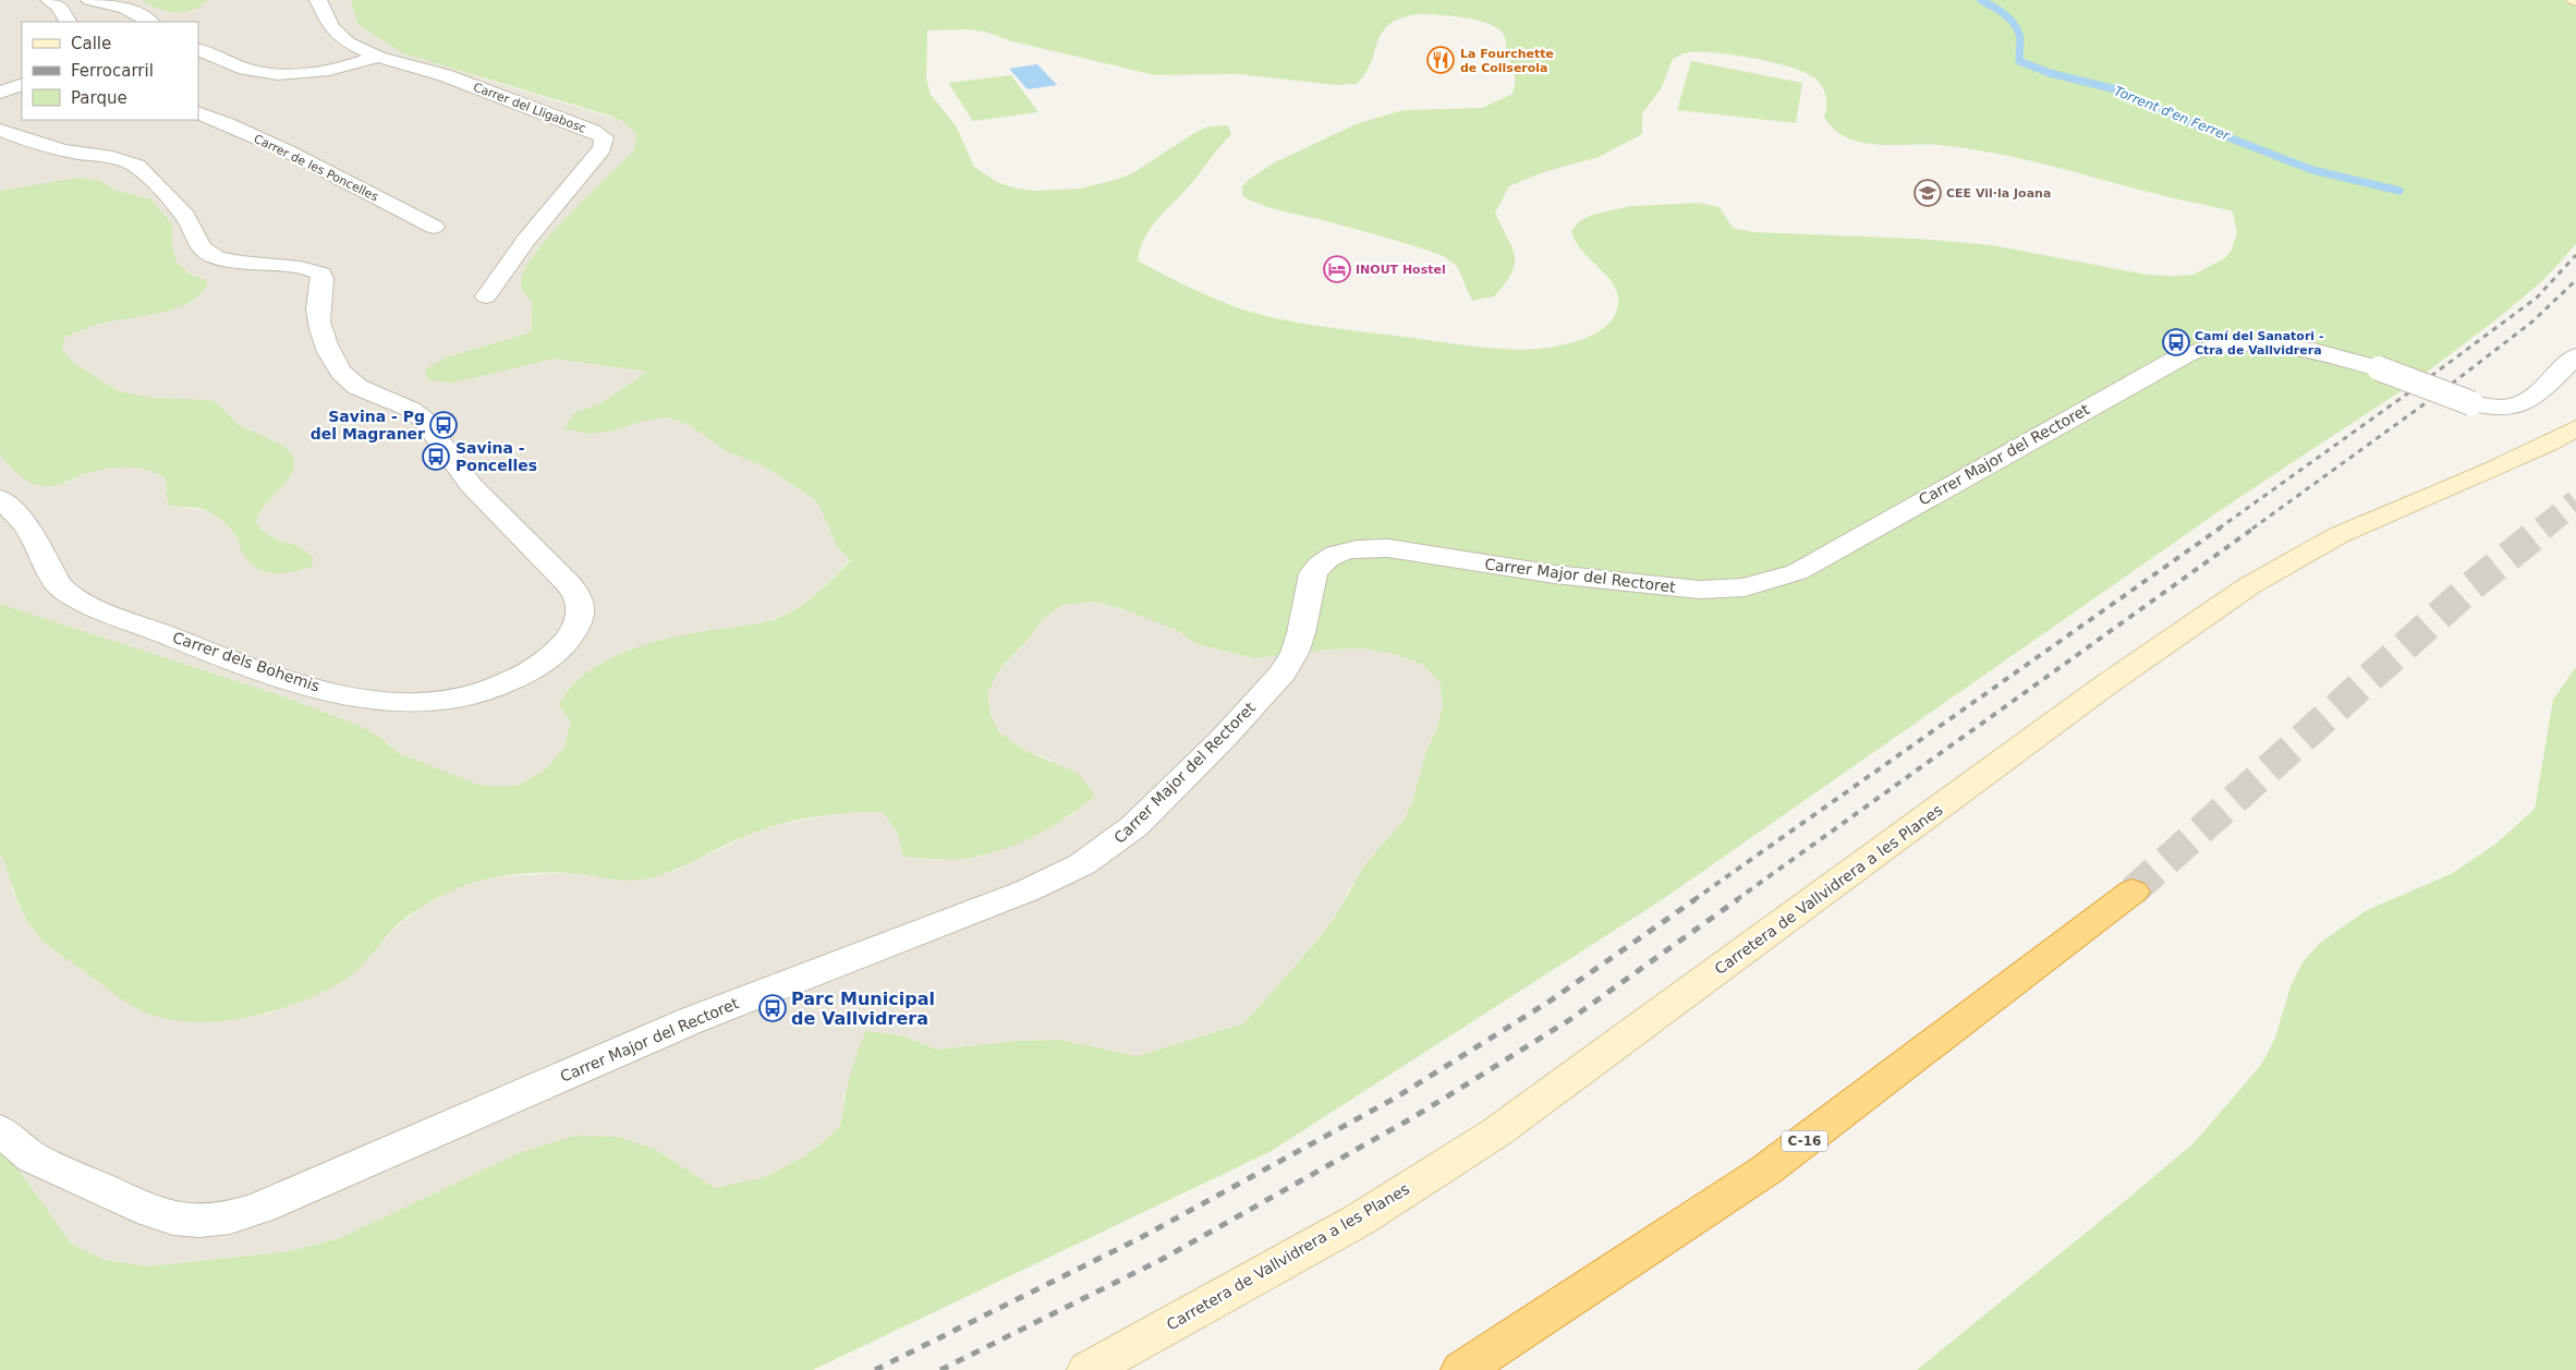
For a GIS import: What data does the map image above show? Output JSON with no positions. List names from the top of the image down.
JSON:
{
  "streets": {
    "highway": ["C-16"],
    "main road": ["Carretera de Vallvidrera a les Planes"],
    "street": [
      "Carrer del Lligabosc",
      "Carrer de les Poncelles",
      "Carrer Major del Rectoret",
      "Carrer dels Bohemis"
    ]
  },
  "water": ["Torrent d'en Ferrer"],
  "places": {
    "restaurant": ["La Fourchette de Collserola"],
    "school or university": ["CEE Vil·la Joana"],
    "hotel": ["INOUT Hostel"],
    "bus stop": [
      "Camí del Sanatori - Ctra de Vallvidrera",
      "Savina - Pg del Magraner",
      "Savina - Poncelles",
      "Parc Municipal de Vallvidrera"
    ]
  },
  "legend": ["Calle", "Ferrocarril", "Parque"]
}
